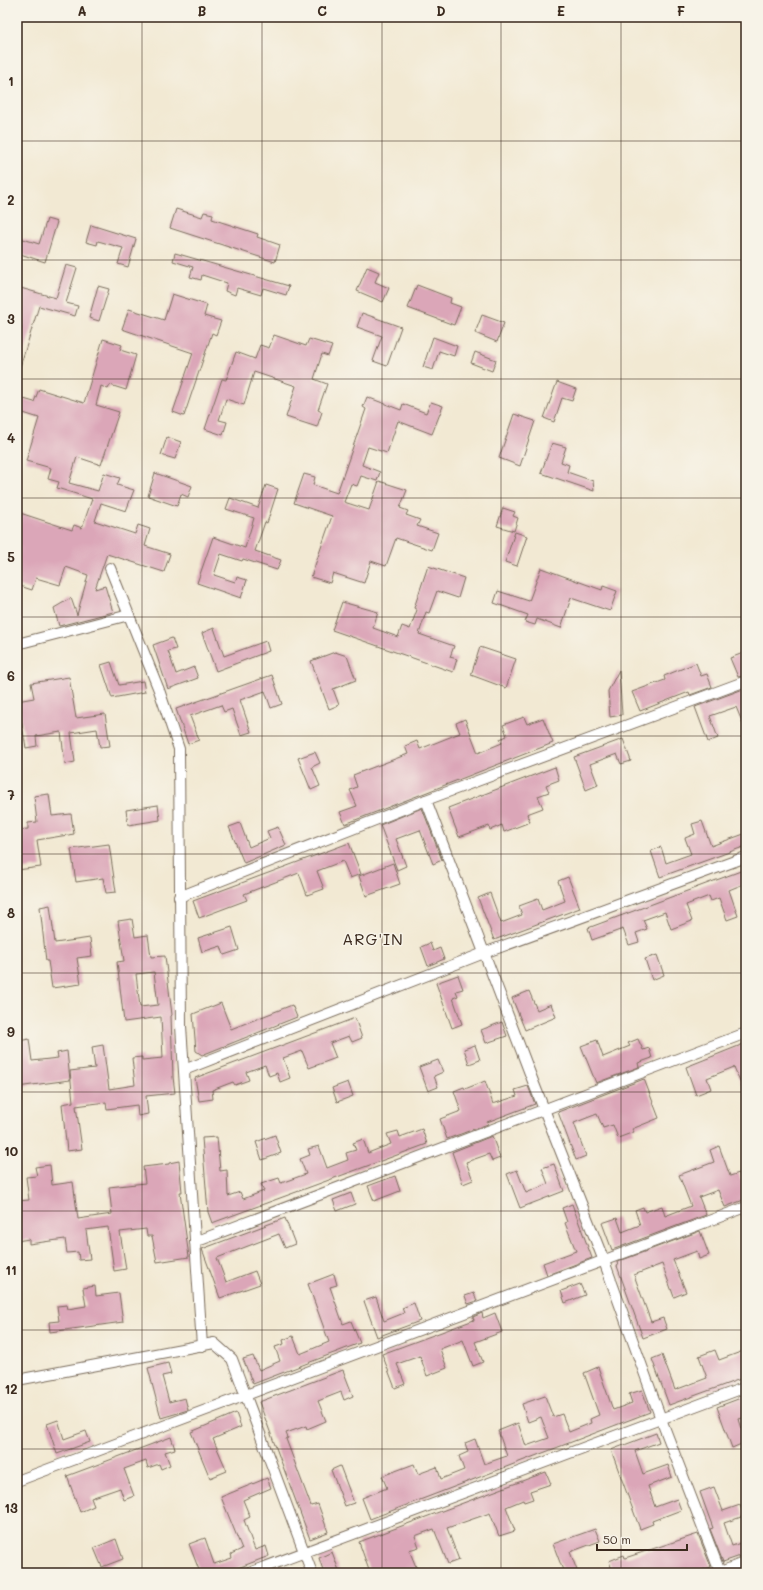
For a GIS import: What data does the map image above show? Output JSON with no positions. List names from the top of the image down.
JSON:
{
  "districts": ["ARG'IN"],
  "scale_bar": "50 m",
  "grid": {
    "columns": [
      "A",
      "B",
      "C",
      "D",
      "E",
      "F"
    ],
    "rows": [
      "1",
      "2",
      "3",
      "4",
      "5",
      "6",
      "7",
      "8",
      "9",
      "10",
      "11",
      "12",
      "13"
    ]
  }
}
